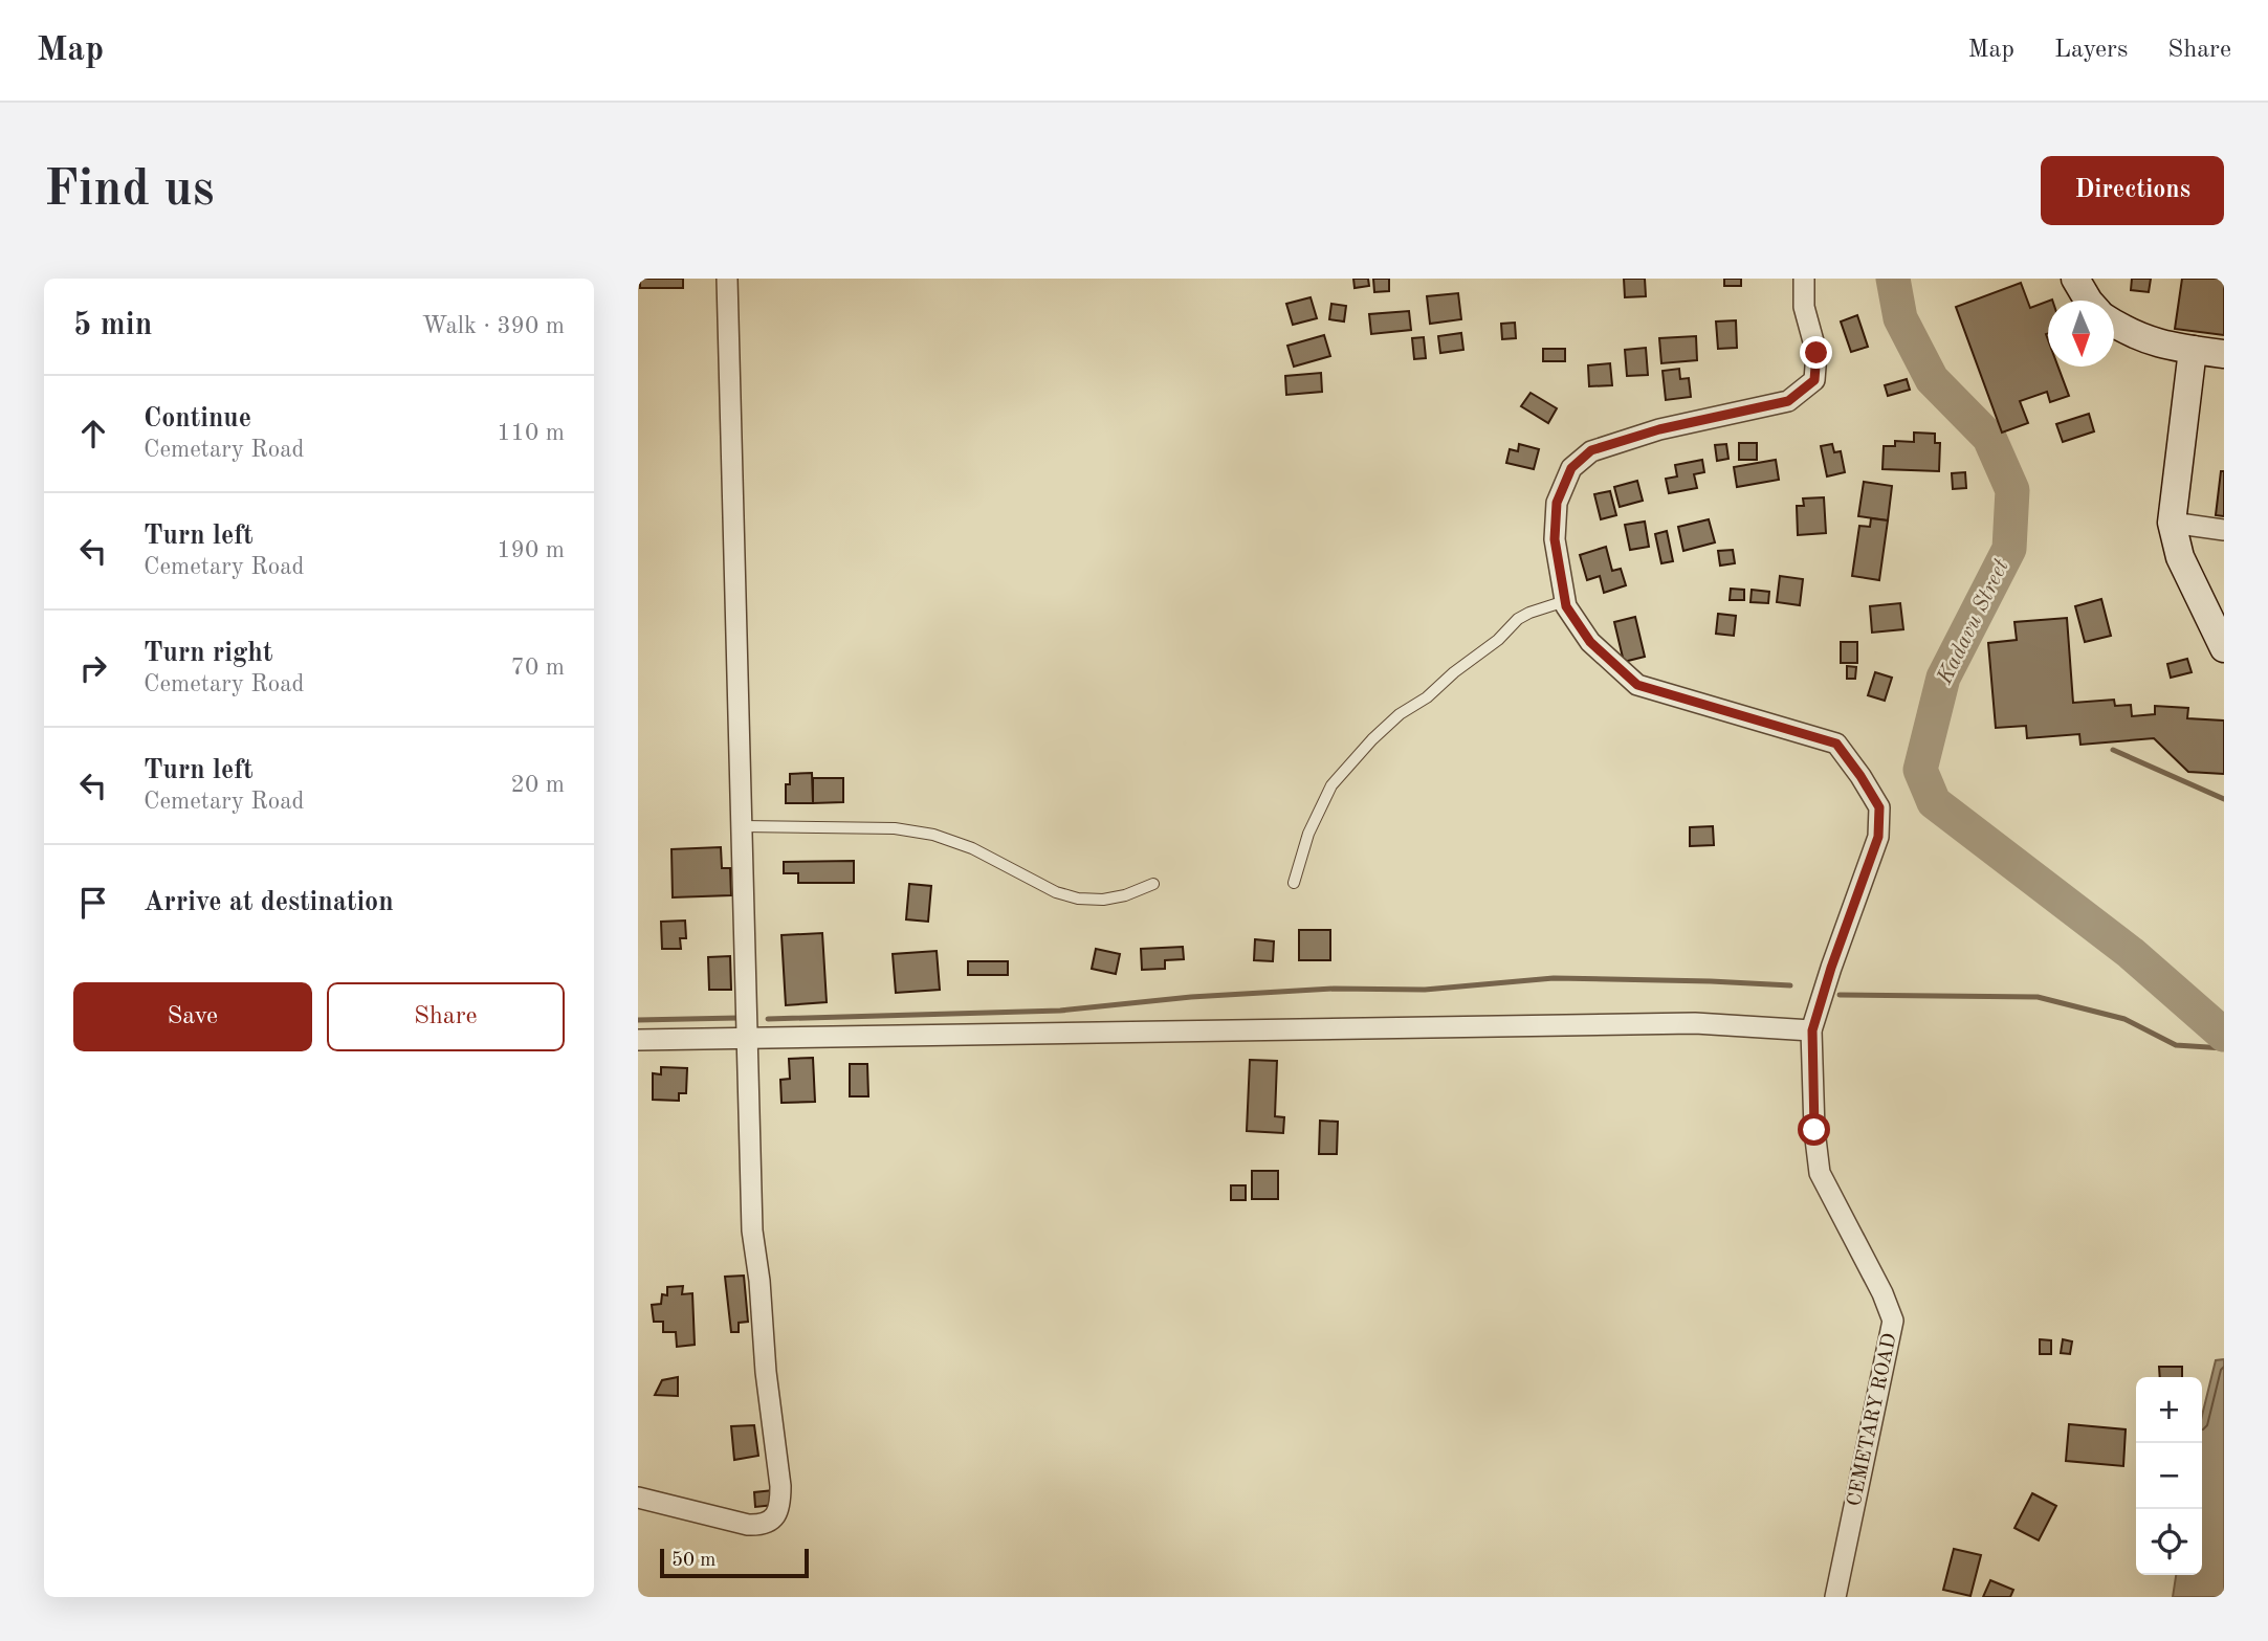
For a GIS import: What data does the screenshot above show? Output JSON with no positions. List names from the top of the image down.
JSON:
{
  "streets": {
    "street": ["CEMETARY ROAD"]
  },
  "water": ["Kadavu Street"],
  "scale_bar": "50 m",
  "north": "bottom",
  "page": {
    "header": "Map",
    "nav": ["Map", "Layers", "Share"],
    "buttons": [
      "Directions",
      ["Save", "Share"]
    ],
    "title": "Find us",
    "heading": ["5 min", "Walk · 390 m"],
    "list": [
      ["Continue", "Cemetary Road", "110 m"],
      ["Turn left", "Cemetary Road", "190 m"],
      ["Turn right", "Cemetary Road", "70 m"],
      ["Turn left", "Cemetary Road", "20 m"],
      "Arrive at destination"
    ],
    "map_buttons": ["+", "−"],
    "scale": "50 m"
  }
}
